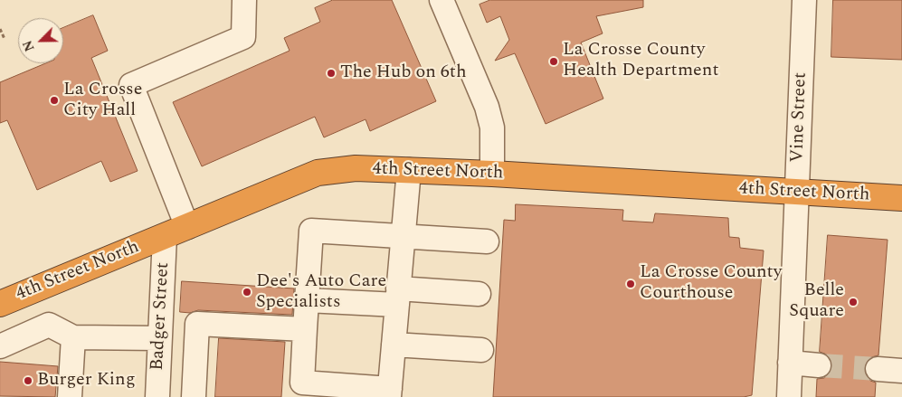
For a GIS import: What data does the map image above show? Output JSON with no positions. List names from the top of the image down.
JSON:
{
  "streets": {
    "highway": ["4th Street North"],
    "street": ["Vine Street", "Badger Street"]
  },
  "crossings": [
    ["Vine Street", "4th Street North"],
    ["4th Street North", "Badger Street"]
  ],
  "places": [
    "La Crosse County Health Department",
    "The Hub on 6th",
    "La Crosse City Hall",
    "La Crosse County Courthouse",
    "Dee's Auto Care Specialists",
    "Belle Square",
    "Burger King"
  ],
  "north": "bottom left"
}
